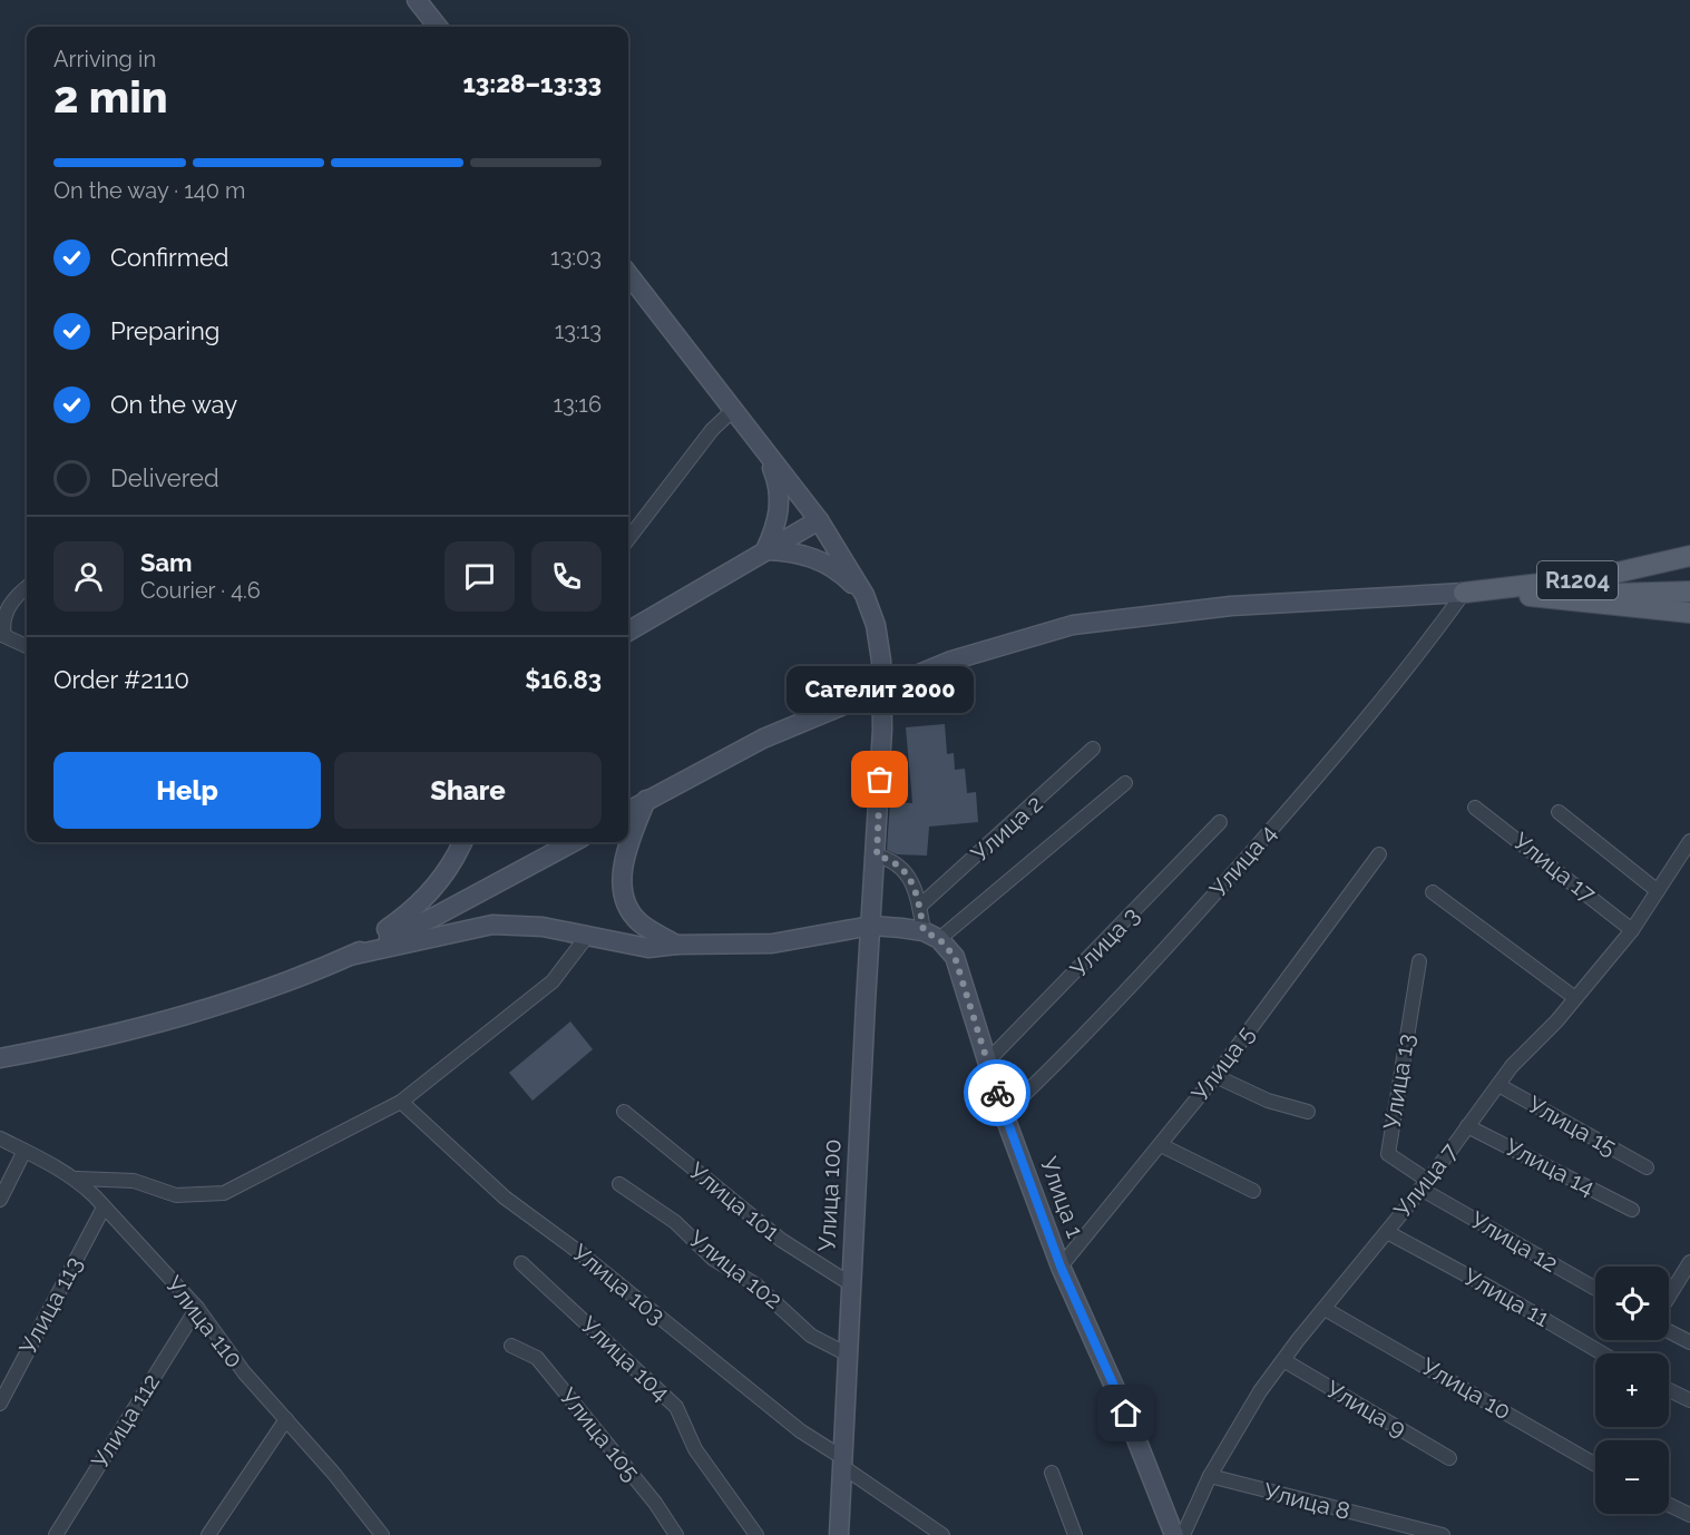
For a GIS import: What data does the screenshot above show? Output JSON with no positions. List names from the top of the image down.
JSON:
{
  "streets": {
    "main road": ["R1204", "Улица 100", "Улица 1"],
    "street": [
      "Улица 2",
      "Улица 4",
      "Улица 17",
      "Улица 3",
      "Улица 5",
      "Улица 13",
      "Улица 15",
      "Улица 14",
      "Улица 7",
      "Улица 101",
      "Улица 12",
      "Улица 102",
      "Улица 103",
      "Улица 11",
      "Улица 113",
      "Улица 110",
      "Улица 104",
      "Улица 10",
      "Улица 9",
      "Улица 112",
      "Улица 105",
      "Улица 8"
    ]
  },
  "crossings": [
    ["R1204", "Улица 4"],
    ["Улица 4", "Улица 1"],
    ["Улица 17", "Улица 7"],
    ["Улица 3", "Улица 1"],
    ["Улица 5", "Улица 1"],
    ["Улица 13", "Улица 7"],
    ["Улица 13", "Улица 12"],
    ["Улица 15", "Улица 7"],
    ["Улица 14", "Улица 7"],
    ["Улица 7", "Улица 12"],
    ["Улица 7", "Улица 11"],
    ["Улица 7", "Улица 10"],
    ["Улица 7", "Улица 9"],
    ["Улица 7", "Улица 8"],
    ["Улица 100", "Улица 101"],
    ["Улица 100", "Улица 102"],
    ["Улица 100", "Улица 103"],
    ["Улица 113", "Улица 110"],
    ["Улица 110", "Улица 112"]
  ],
  "places": ["Сателит 2000"],
  "page": {
    "heading": ["2 min", "Arriving in", "13:28–13:33"],
    "panel": [
      "Sam",
      "Courier · 4.6",
      "Order #2110",
      "$16.83"
    ],
    "bar": "On the way · 140 m",
    "list": [
      ["Confirmed", "13:03"],
      ["Preparing", "13:13"],
      ["On the way", "13:16"],
      "Delivered"
    ],
    "bubble": "Сателит 2000",
    "buttons": ["Help", "Share"],
    "map_buttons": ["+", "−"]
  }
}
